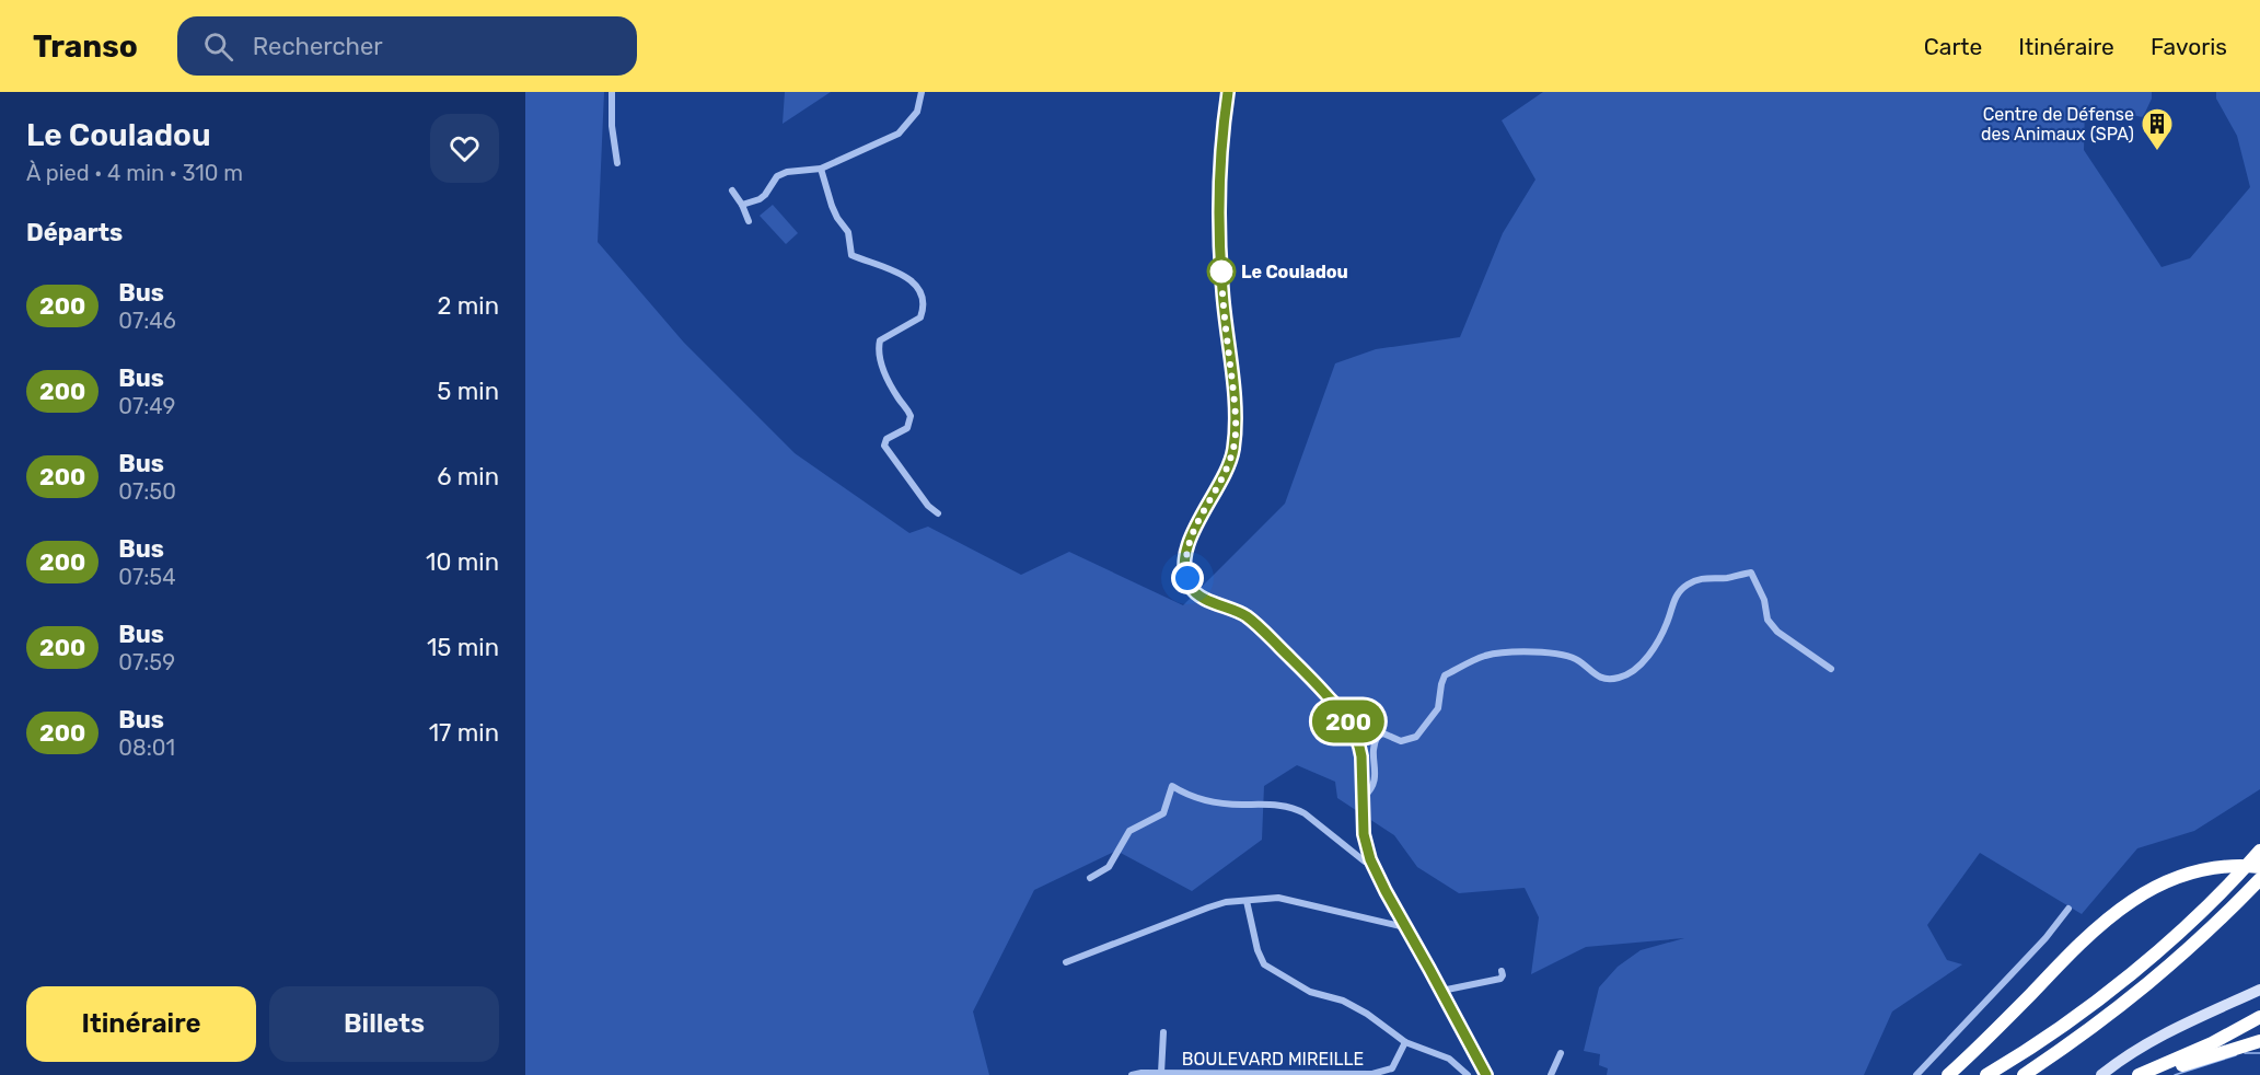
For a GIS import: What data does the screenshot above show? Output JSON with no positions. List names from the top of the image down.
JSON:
{
  "streets": {
    "street": ["BOULEVARD MIREILLE"]
  },
  "places": {
    "building": ["Centre de Défense des Animaux (SPA)"],
    "other": ["Le Couladou"]
  },
  "lines": ["bus line 200"],
  "page": {
    "header": "Transo",
    "search": "Rechercher",
    "nav": ["Carte", "Itinéraire", "Favoris"],
    "heading": [
      ["Le Couladou", "À pied · 4 min · 310 m"],
      "Départs"
    ],
    "on_map": "200",
    "list": [
      {
        "mark": "200",
        "name": "Bus",
        "note": "07:46",
        "value": "2 min"
      },
      {
        "mark": "200",
        "name": "Bus",
        "note": "07:49",
        "value": "5 min"
      },
      {
        "mark": "200",
        "name": "Bus",
        "note": "07:50",
        "value": "6 min"
      },
      {
        "mark": "200",
        "name": "Bus",
        "note": "07:54",
        "value": "10 min"
      },
      {
        "mark": "200",
        "name": "Bus",
        "note": "07:59",
        "value": "15 min"
      },
      {
        "mark": "200",
        "name": "Bus",
        "note": "08:01",
        "value": "17 min"
      }
    ],
    "buttons": ["Itinéraire", "Billets"]
  }
}
